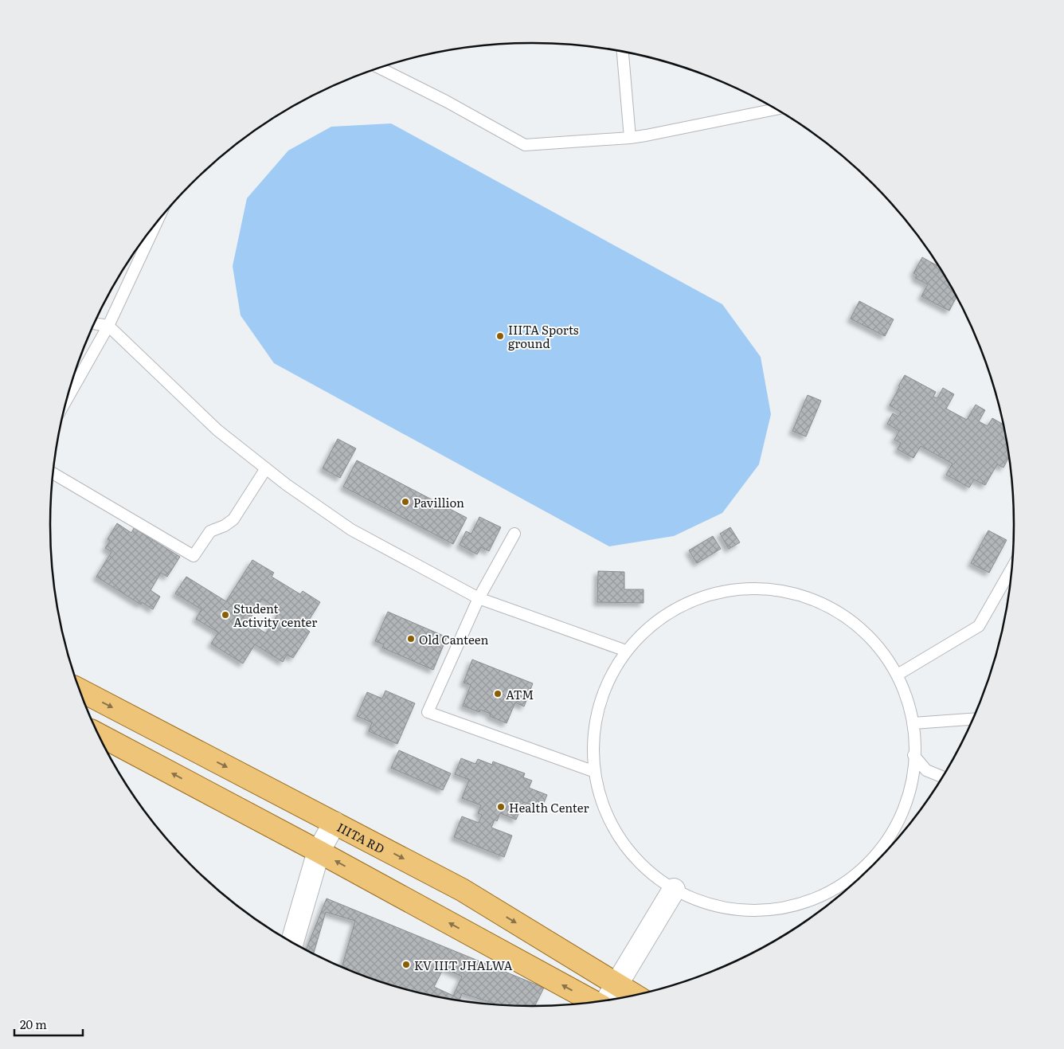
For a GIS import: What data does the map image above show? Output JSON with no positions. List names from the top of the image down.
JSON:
{
  "streets": {
    "main road": ["IIITA RD"]
  },
  "places": [
    "IIITA Sports ground",
    "Pavillion",
    "Student Activity center",
    "Old Canteen",
    "ATM",
    "Health Center",
    "KV IIIT JHALWA"
  ],
  "scale_bar": "20 m"
}
